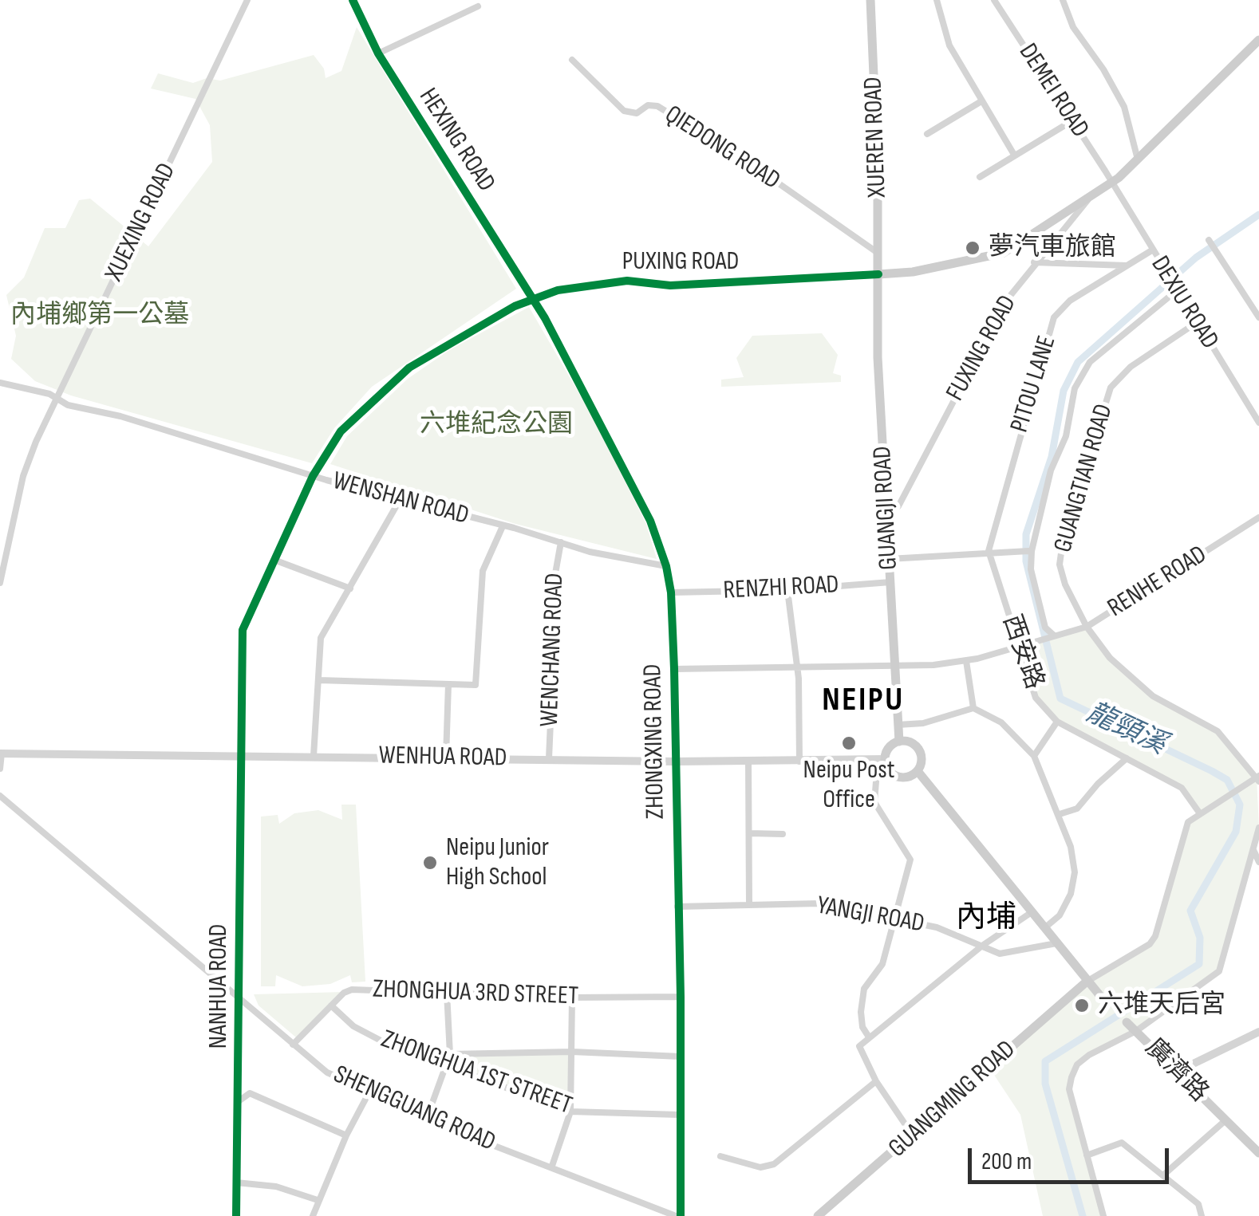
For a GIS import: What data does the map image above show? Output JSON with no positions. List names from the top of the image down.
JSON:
{
  "streets": {
    "main road": [
      "XUEREN ROAD",
      "GUANGJI ROAD",
      "廣濟路",
      "GUANGMING ROAD"
    ],
    "street": [
      "DEMEI ROAD",
      "HEXING ROAD",
      "QIEDONG ROAD",
      "XUEXING ROAD",
      "PUXING ROAD",
      "DEXIU ROAD",
      "FUXING ROAD",
      "PITOU LANE",
      "GUANGTIAN ROAD",
      "WENSHAN ROAD",
      "RENHE ROAD",
      "RENZHI ROAD",
      "WENCHANG ROAD",
      "西安路",
      "ZHONGXING ROAD",
      "WENHUA ROAD",
      "YANGJI ROAD",
      "NANHUA ROAD",
      "ZHONGHUA 3RD STREET",
      "ZHONGHUA 1ST STREET",
      "SHENGGUANG ROAD"
    ]
  },
  "crossings": [
    ["DEMEI ROAD", "DEXIU ROAD"],
    ["XUEREN ROAD", "QIEDONG ROAD"],
    ["XUEREN ROAD", "PUXING ROAD"],
    ["XUEREN ROAD", "GUANGJI ROAD"],
    ["HEXING ROAD", "PUXING ROAD"],
    ["HEXING ROAD", "ZHONGXING ROAD"],
    ["XUEXING ROAD", "WENSHAN ROAD"],
    ["PUXING ROAD", "WENSHAN ROAD"],
    ["PUXING ROAD", "GUANGJI ROAD"],
    ["PUXING ROAD", "ZHONGXING ROAD"],
    ["PUXING ROAD", "NANHUA ROAD"],
    ["DEXIU ROAD", "PITOU LANE"],
    ["DEXIU ROAD", "GUANGTIAN ROAD"],
    ["FUXING ROAD", "GUANGJI ROAD"],
    ["PITOU LANE", "西安路"],
    ["GUANGTIAN ROAD", "RENHE ROAD"],
    ["WENSHAN ROAD", "WENCHANG ROAD"],
    ["WENSHAN ROAD", "ZHONGXING ROAD"],
    ["GUANGJI ROAD", "RENZHI ROAD"],
    ["GUANGJI ROAD", "WENHUA ROAD"],
    ["RENHE ROAD", "西安路"],
    ["RENZHI ROAD", "ZHONGXING ROAD"],
    ["WENCHANG ROAD", "WENHUA ROAD"],
    ["ZHONGXING ROAD", "WENHUA ROAD"],
    ["ZHONGXING ROAD", "YANGJI ROAD"],
    ["ZHONGXING ROAD", "ZHONGHUA 3RD STREET"],
    ["ZHONGXING ROAD", "ZHONGHUA 1ST STREET"],
    ["ZHONGXING ROAD", "SHENGGUANG ROAD"],
    ["WENHUA ROAD", "NANHUA ROAD"],
    ["NANHUA ROAD", "SHENGGUANG ROAD"],
    ["ZHONGHUA 3RD STREET", "ZHONGHUA 1ST STREET"],
    ["ZHONGHUA 3RD STREET", "SHENGGUANG ROAD"]
  ],
  "districts": ["NEIPU", "內埔"],
  "water": ["龍頸溪"],
  "parks": ["內埔鄉第一公墓", "六堆紀念公園"],
  "places": [
    "夢汽車旅館",
    "Neipu Post Office",
    "Neipu Junior High School",
    "六堆天后宮"
  ],
  "scale_bar": "200 m"
}
